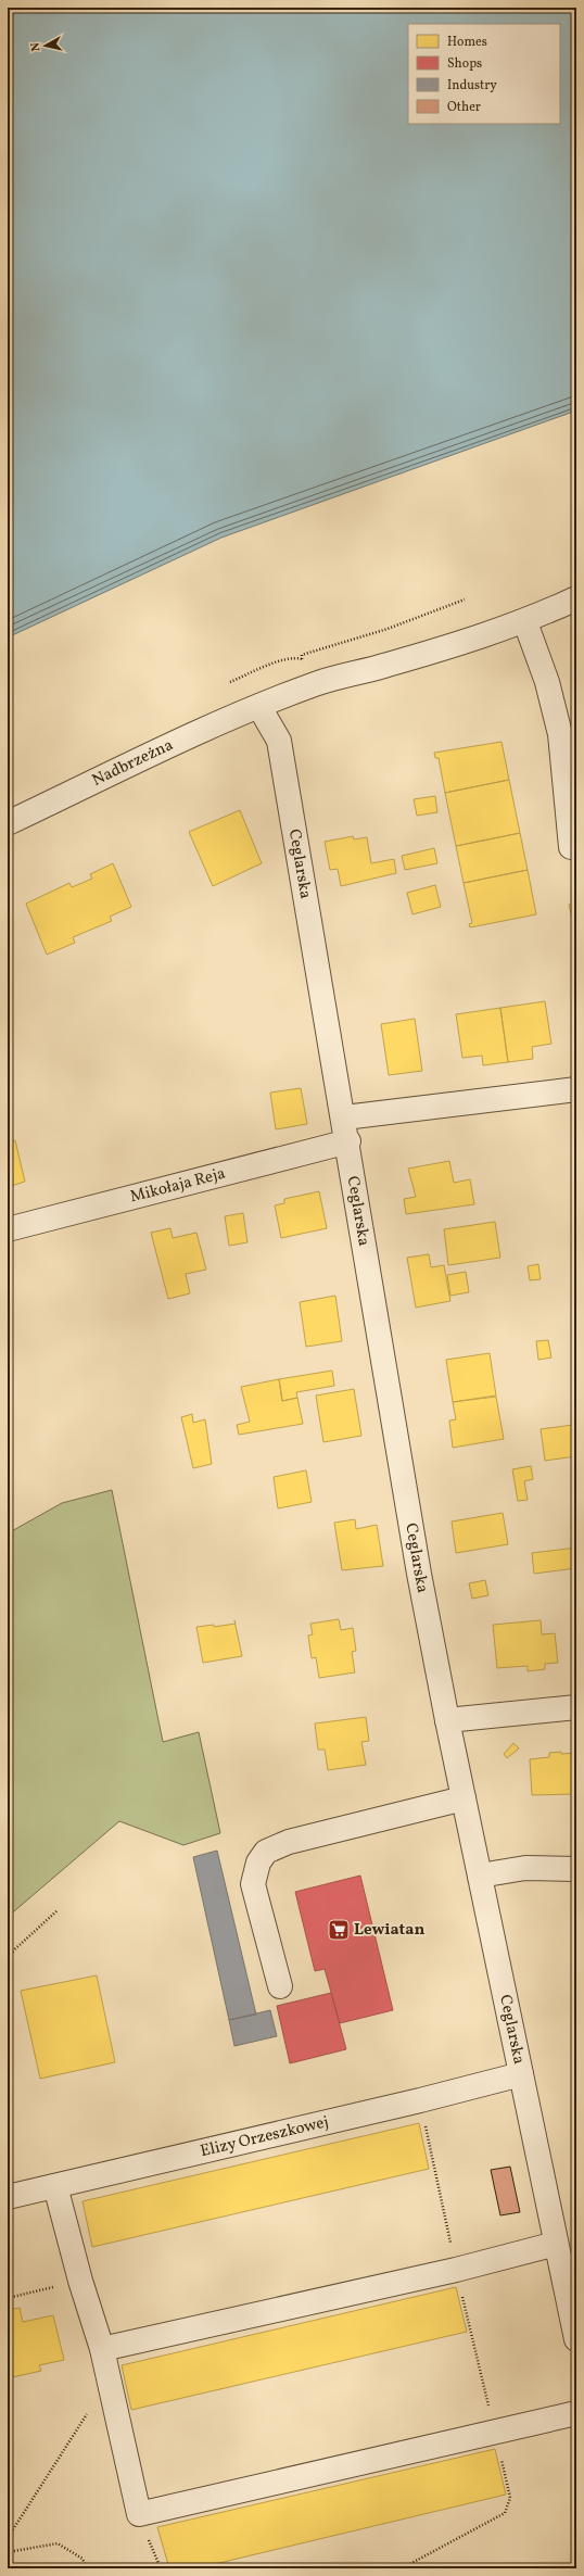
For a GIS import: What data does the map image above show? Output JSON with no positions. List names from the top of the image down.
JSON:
{
  "streets": {
    "street": [
      "Nadbrzeżna",
      "Ceglarska",
      "Mikołaja Reja",
      "Elizy Orzeszkowej"
    ]
  },
  "crossings": [
    ["Nadbrzeżna", "Ceglarska"],
    ["Ceglarska", "Mikołaja Reja"],
    ["Ceglarska", "Elizy Orzeszkowej"]
  ],
  "places": {
    "supermarket": ["Lewiatan"]
  },
  "legend": [
    "Homes",
    "Shops",
    "Industry",
    "Other"
  ],
  "north": "left"
}
